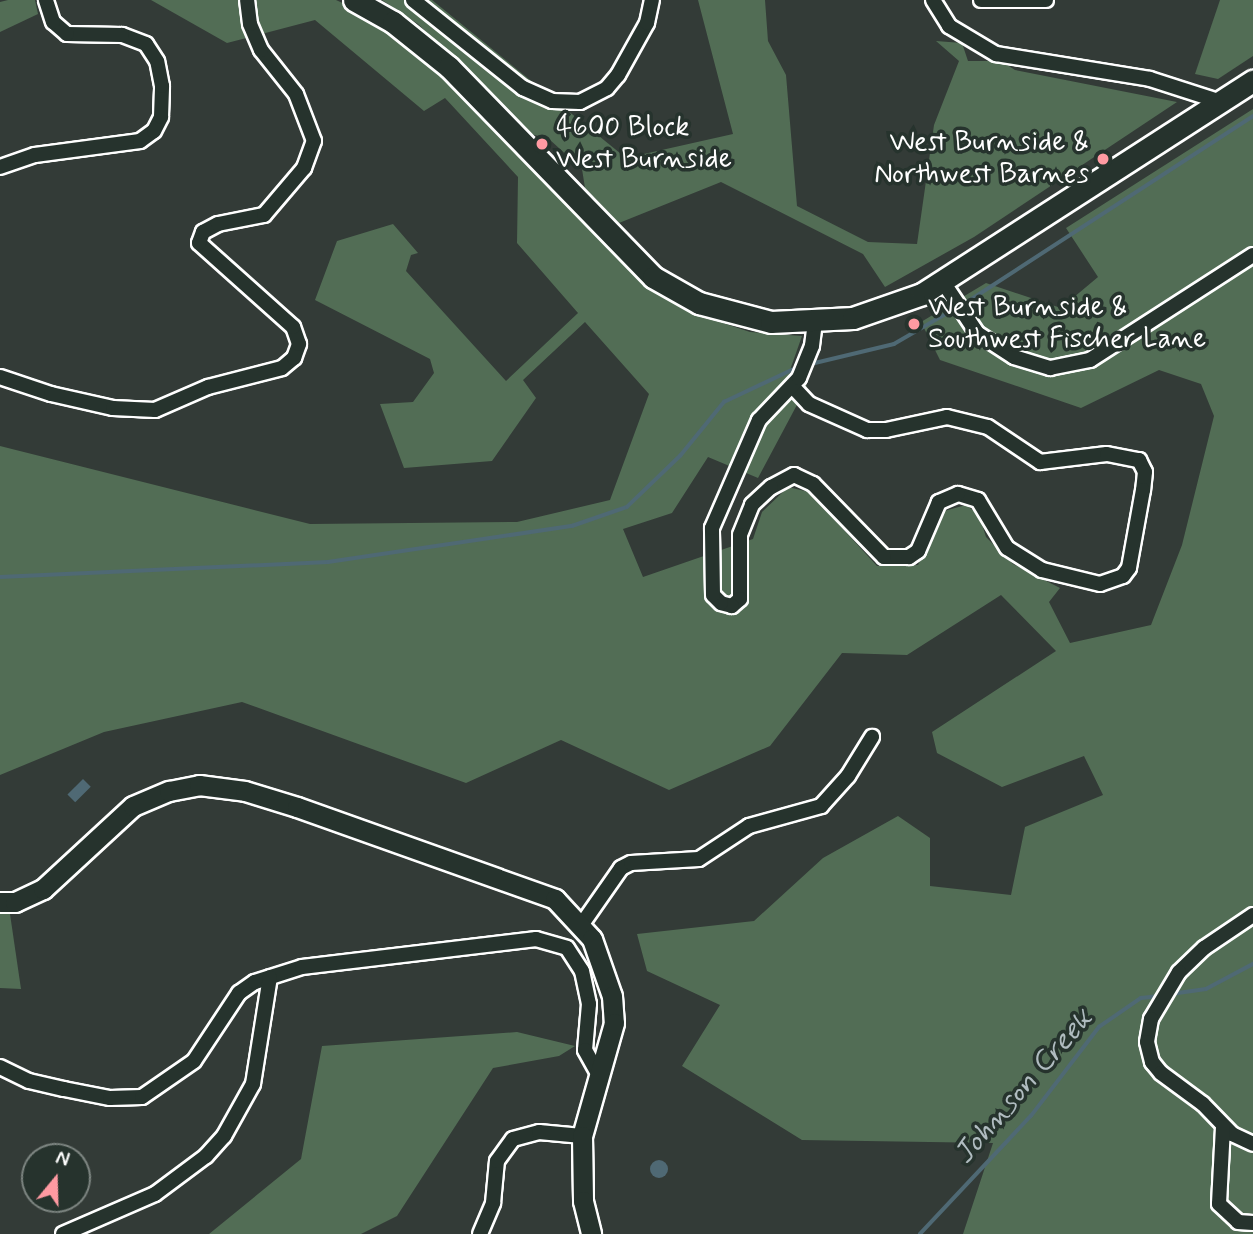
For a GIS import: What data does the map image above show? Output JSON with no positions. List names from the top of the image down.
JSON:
{
  "water": ["Johnson Creek"],
  "places": ["4600 Block West Burnside", "West Burnside & Northwest Barnes", "West Burnside & Southwest Fischer Lane"],
  "north": "top"
}
